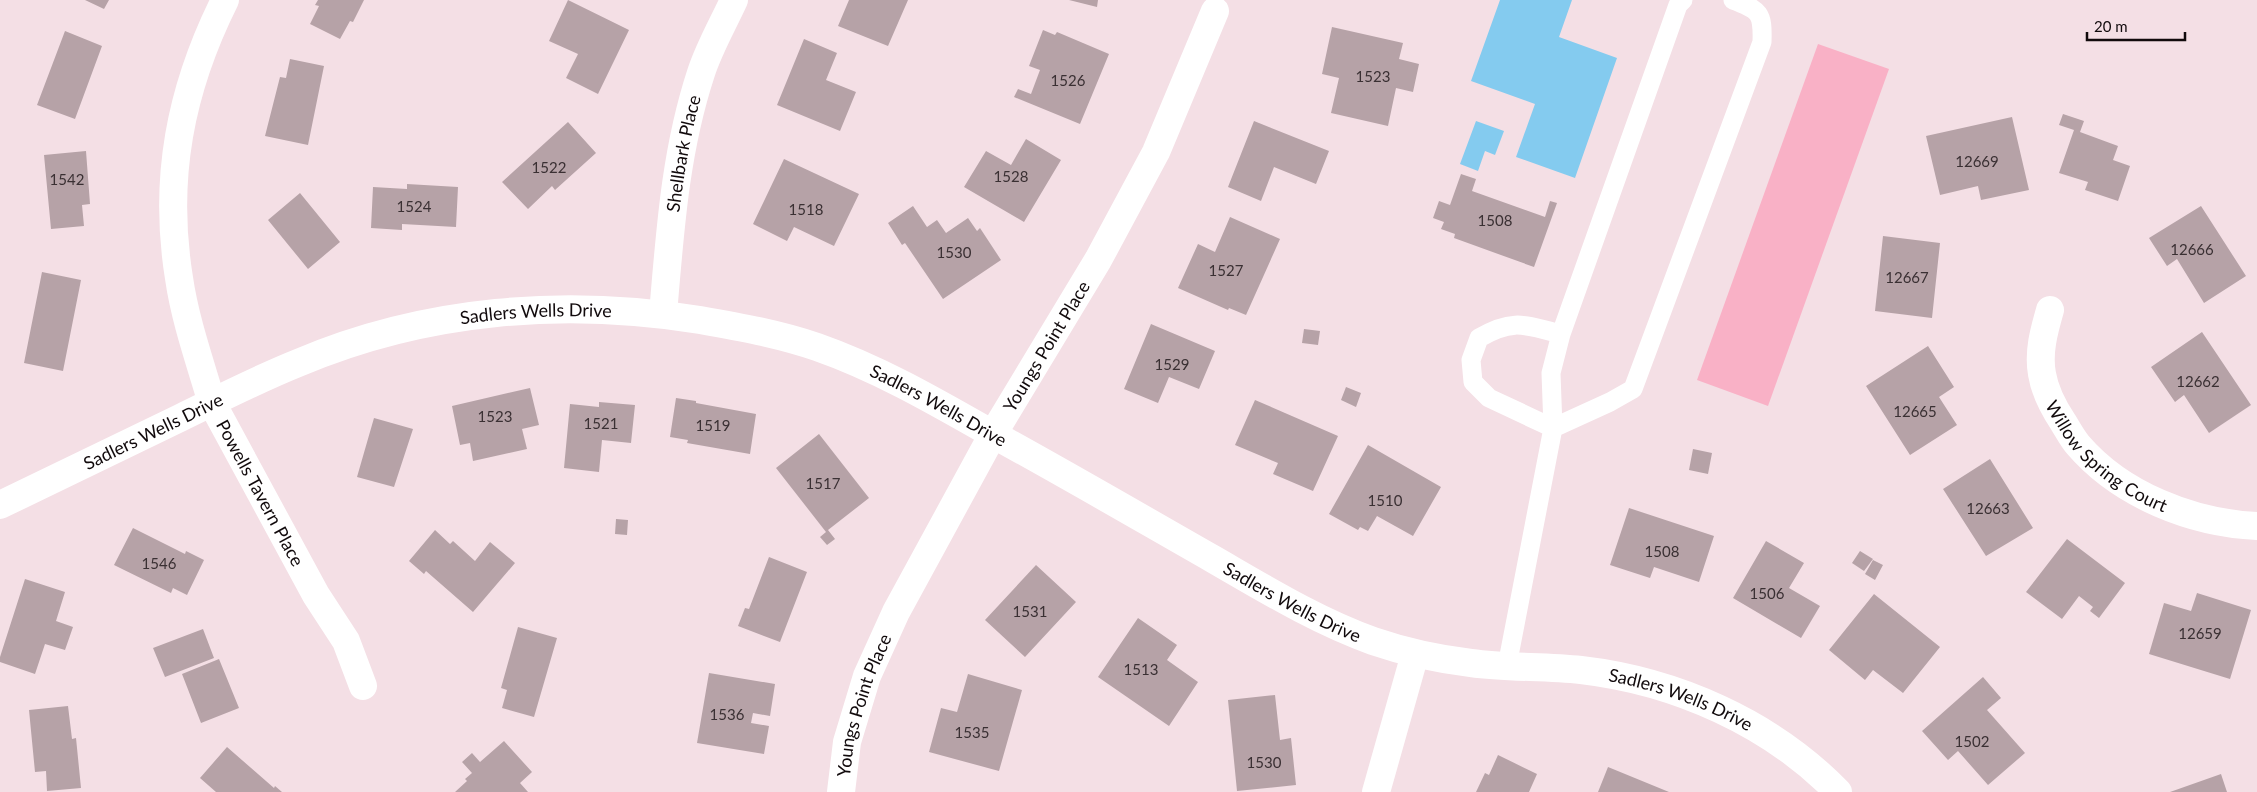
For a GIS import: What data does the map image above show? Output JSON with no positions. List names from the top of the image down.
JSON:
{
  "streets": {
    "street": [
      "Shellbark Place",
      "Sadlers Wells Drive",
      "Youngs Point Place",
      "Willow Spring Court",
      "Powells Tavern Place"
    ]
  },
  "crossings": [
    ["Shellbark Place", "Sadlers Wells Drive"],
    ["Sadlers Wells Drive", "Youngs Point Place"],
    ["Sadlers Wells Drive", "Powells Tavern Place"]
  ],
  "house_numbers": [
    "1523",
    "1526",
    "12669",
    "1522",
    "1528",
    "1542",
    "1524",
    "1518",
    "1508",
    "12666",
    "1530",
    "1527",
    "12667",
    "1529",
    "12662",
    "12665",
    "1523",
    "1521",
    "1519",
    "1517",
    "1510",
    "12663",
    "1508",
    "1546",
    "1506",
    "1531",
    "12659",
    "1513",
    "1536",
    "1535",
    "1502",
    "1530"
  ],
  "scale_bar": "20 m"
}
